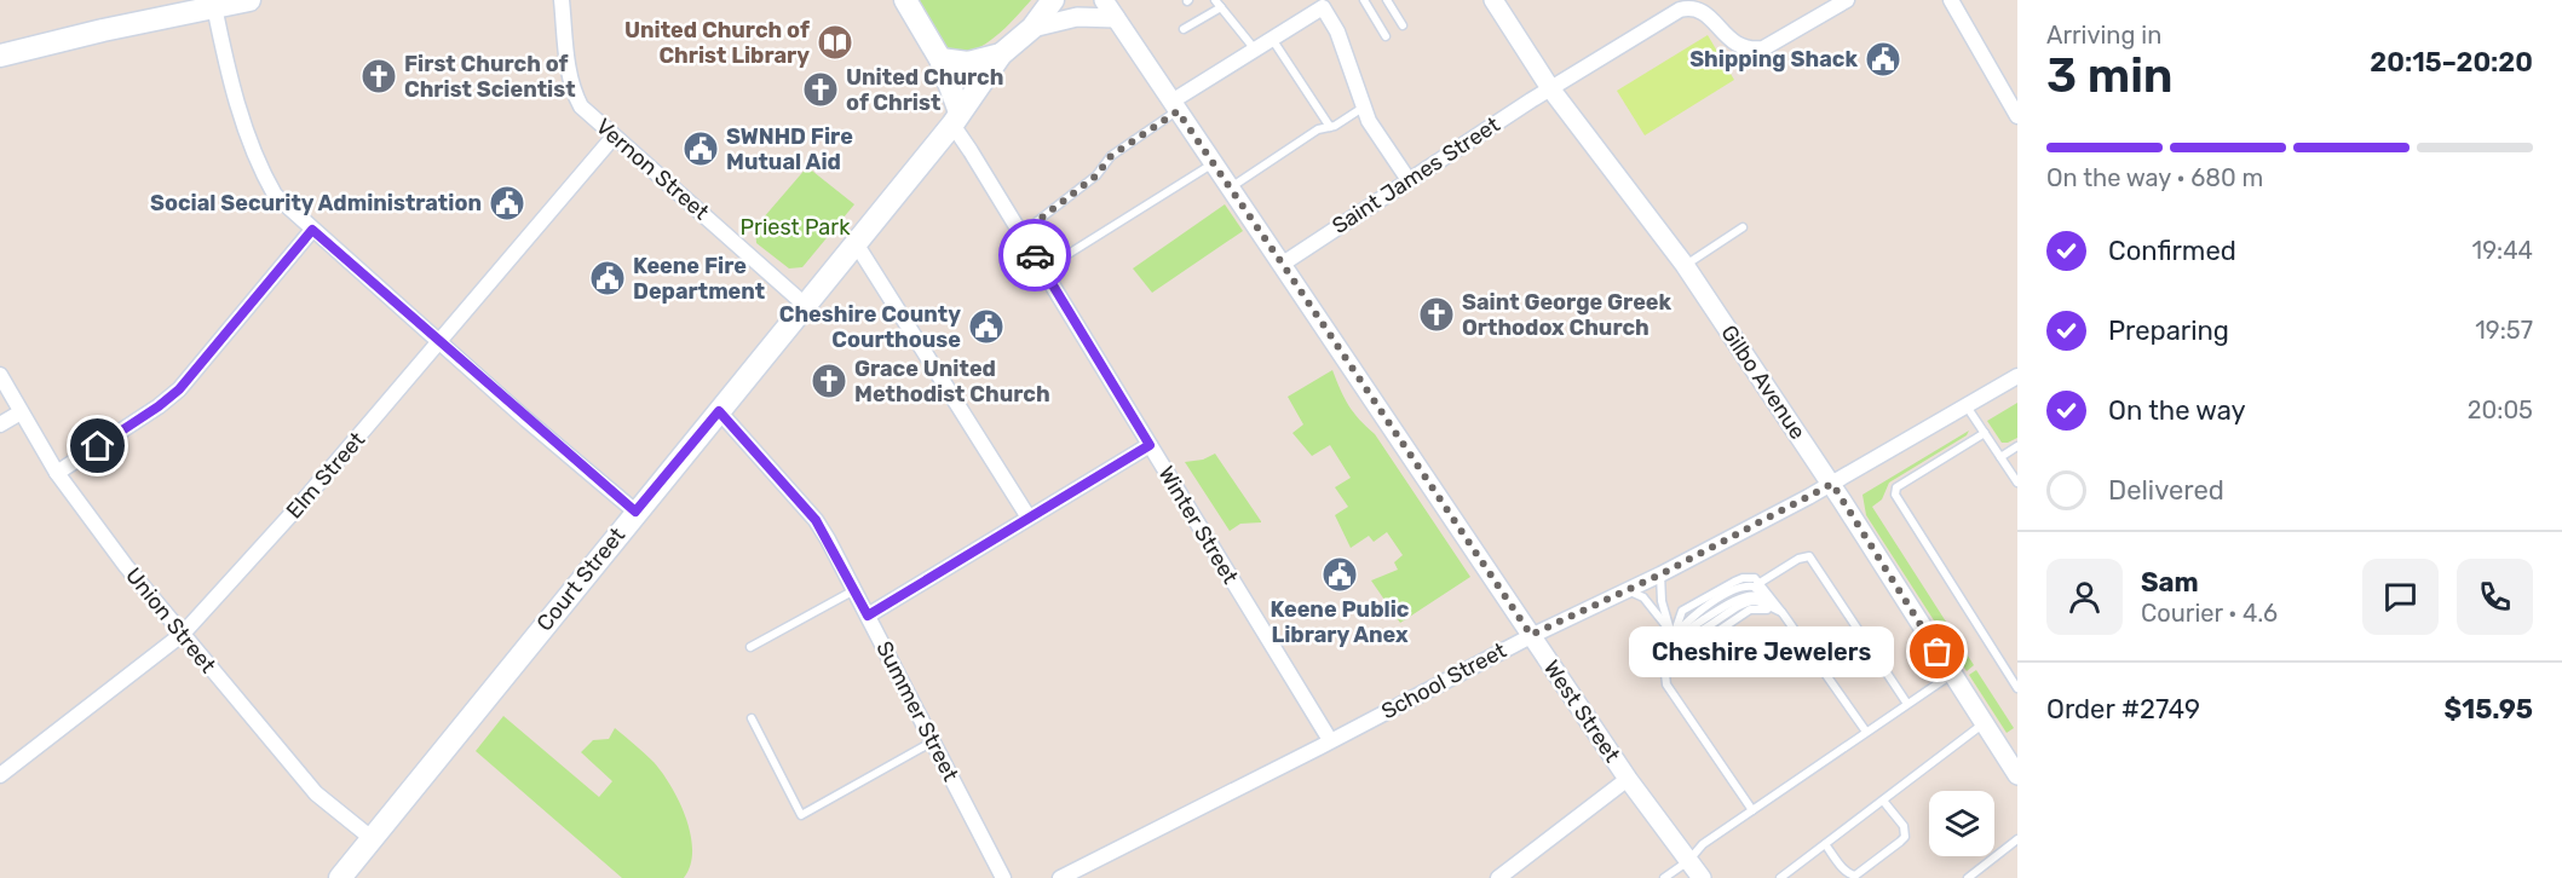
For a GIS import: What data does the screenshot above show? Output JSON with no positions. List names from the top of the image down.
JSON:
{
  "streets": {
    "main road": ["Court Street"],
    "street": [
      "Vernon Street",
      "Saint James Street",
      "Gilbo Avenue",
      "Elm Street",
      "Winter Street",
      "Union Street",
      "School Street",
      "Summer Street",
      "West Street"
    ]
  },
  "crossings": [
    ["Vernon Street", "Elm Street"],
    ["Vernon Street", "Court Street"],
    ["Saint James Street", "Gilbo Avenue"],
    ["Saint James Street", "West Street"],
    ["Gilbo Avenue", "School Street"],
    ["Elm Street", "Union Street"],
    ["Winter Street", "Court Street"],
    ["Winter Street", "School Street"],
    ["Court Street", "Union Street"],
    ["Court Street", "Summer Street"],
    ["School Street", "West Street"]
  ],
  "parks": ["Priest Park"],
  "places": {
    "library": ["United Church of Christ Library"],
    "public building": [
      "Shipping Shack",
      "SWNHD Fire Mutual Aid",
      "Social Security Administration",
      "Keene Fire Department",
      "Cheshire County Courthouse",
      "Keene Public Library Anex"
    ],
    "church": [
      "First Church of Christ Scientist",
      "United Church of Christ",
      "Saint George Greek Orthodox Church",
      "Grace United Methodist Church"
    ],
    "other": ["Cheshire Jewelers"]
  },
  "page": {
    "heading": ["3 min", "Arriving in", "20:15–20:20"],
    "panel": [
      "Sam",
      "Courier · 4.6",
      "Order #2749",
      "$15.95"
    ],
    "bar": "On the way · 680 m",
    "list": [
      ["Confirmed", "19:44"],
      ["Preparing", "19:57"],
      ["On the way", "20:05"],
      "Delivered"
    ],
    "bubble": "Cheshire Jewelers"
  }
}
